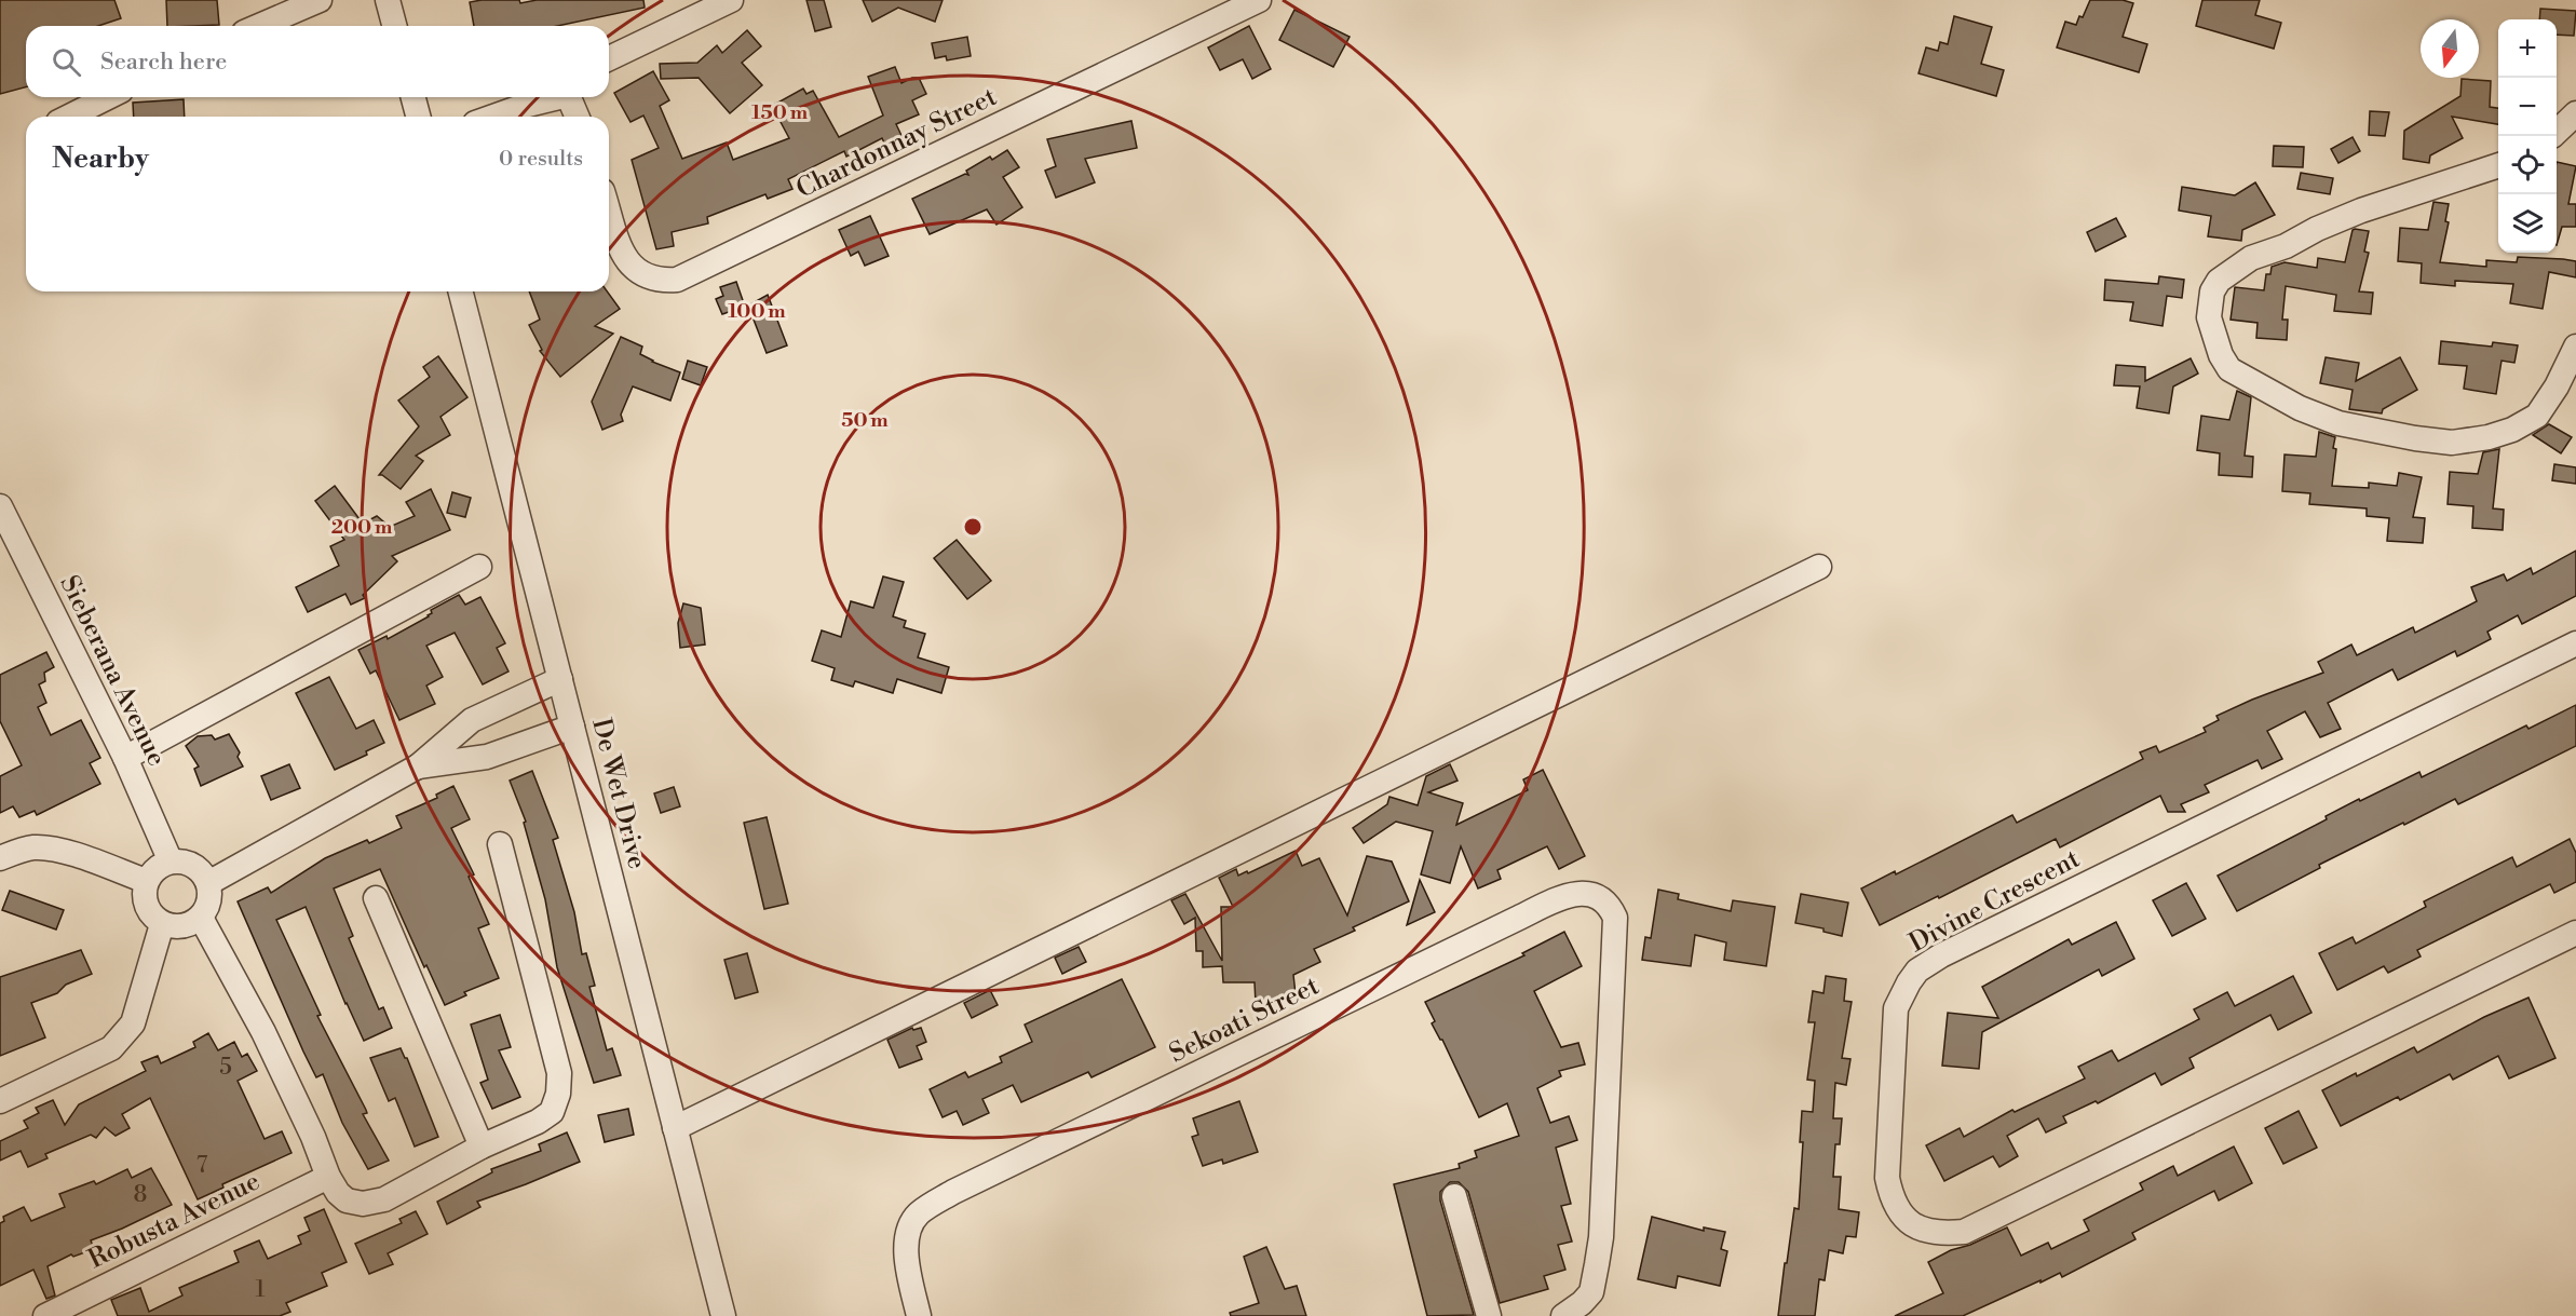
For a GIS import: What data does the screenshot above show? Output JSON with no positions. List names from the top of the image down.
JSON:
{
  "streets": {
    "street": [
      "Chardonnay Street",
      "Sieberana Avenue",
      "De Wet Drive",
      "Divine Crescent",
      "Sekoati Street",
      "Robusta Avenue"
    ]
  },
  "house_numbers": [
    "5",
    "7",
    "8",
    "1"
  ],
  "north": "bottom",
  "page": {
    "map_buttons": ["+", "−"],
    "search": "Search here",
    "heading": ["Nearby", "0 results"]
  },
  "rings": [
    "150 m",
    "100 m",
    "50 m",
    "200 m"
  ]
}
